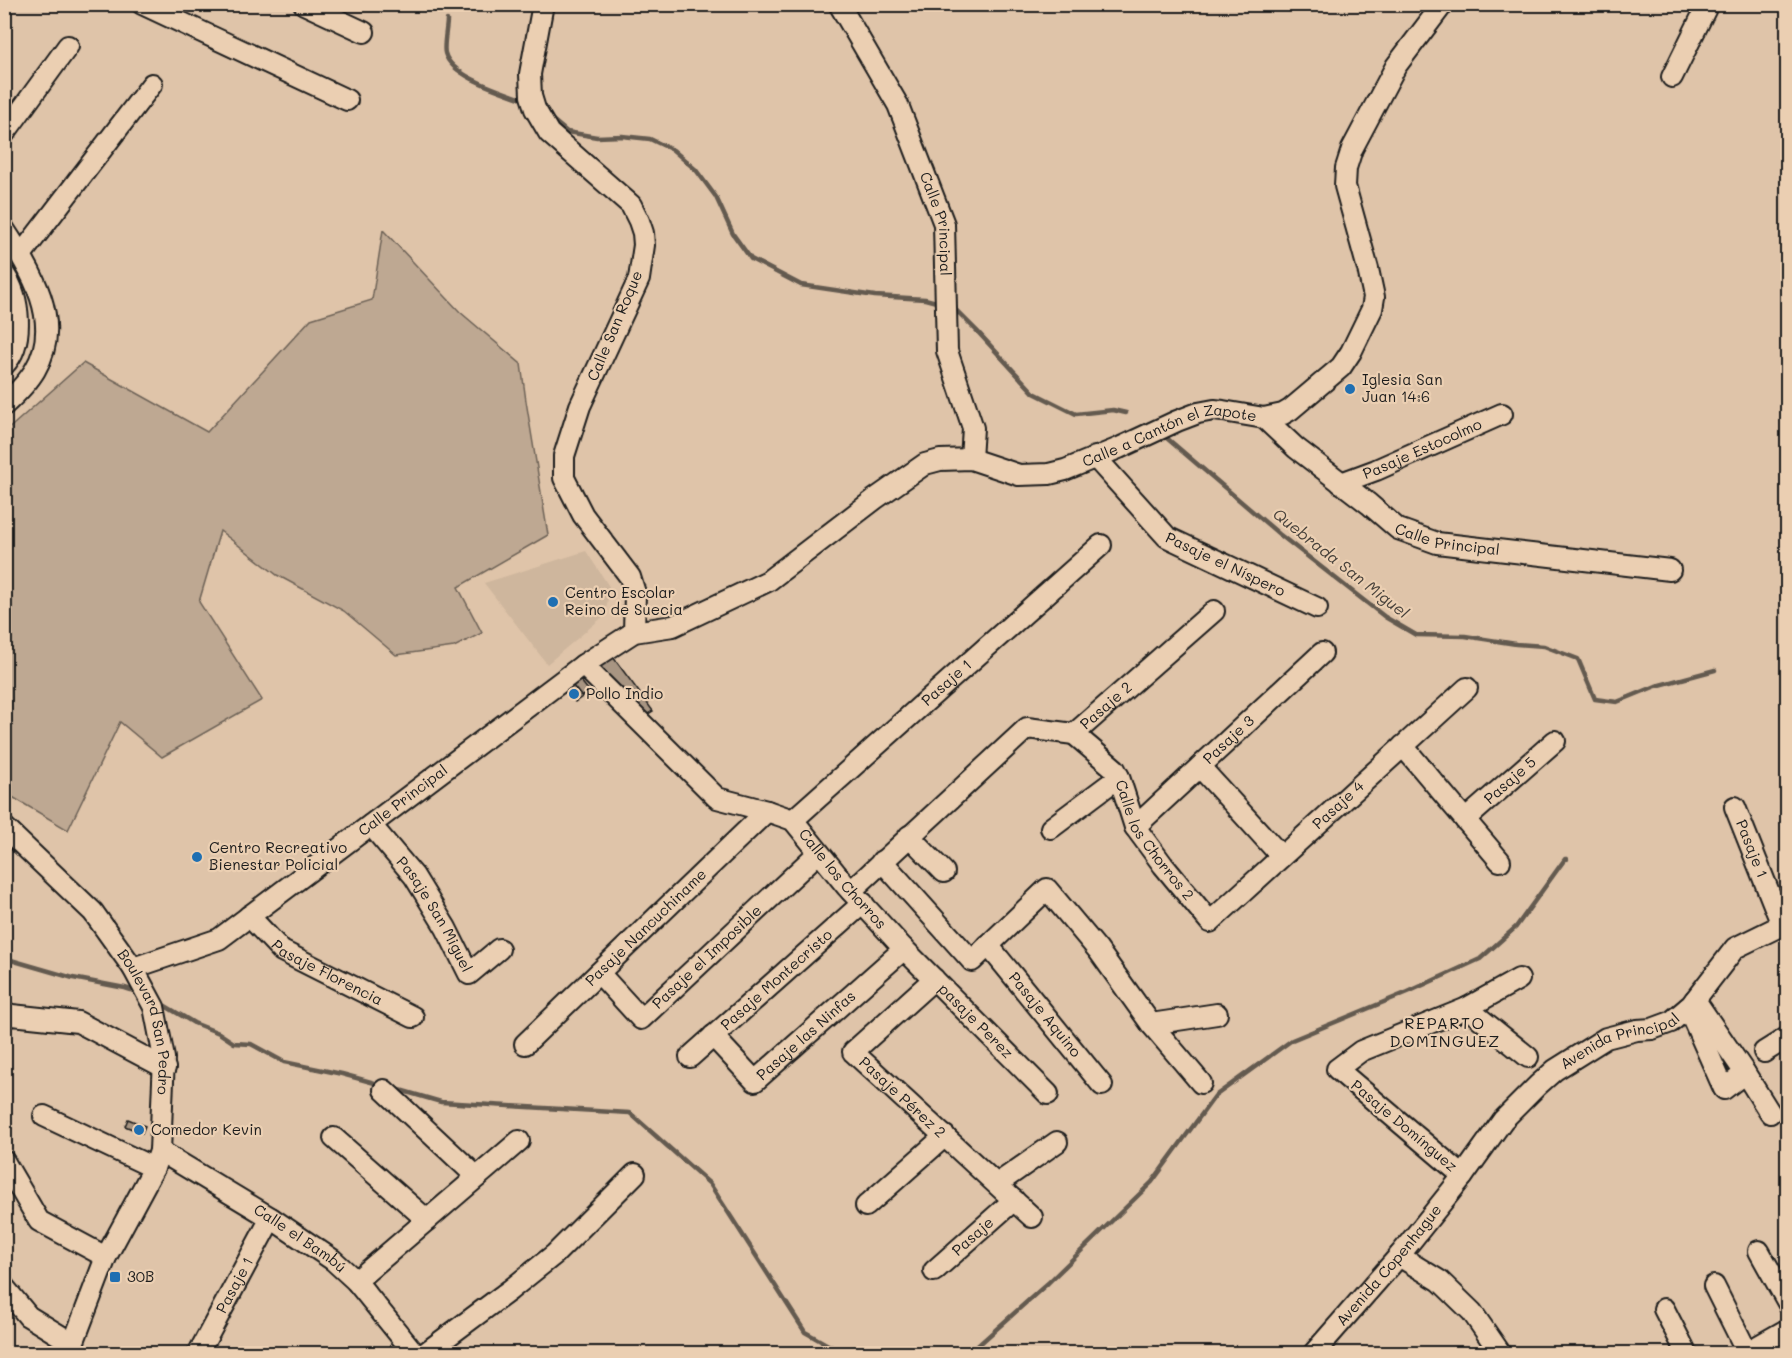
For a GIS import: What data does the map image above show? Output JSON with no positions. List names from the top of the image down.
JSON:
{
  "streets": {
    "street": [
      "Calle Principal",
      "Calle San Roque",
      "Calle a Cantón el Zapote",
      "Pasaje Estocolmo",
      "Pasaje el Níspero",
      "Pasaje 1",
      "Pasaje 2",
      "Pasaje 3",
      "Pasaje 5",
      "Pasaje 4",
      "Calle los Chorros 2",
      "Calle los Chorros",
      "Pasaje San Miguel",
      "Pasaje Nancuchiname",
      "Pasaje el Imposible",
      "Pasaje Florencia",
      "Pasaje Montecristo",
      "Pasaje Aquino",
      "pasaje Perez",
      "Boulevard San Pedro",
      "Pasaje las Ninfas",
      "Avenida Principal",
      "Pasaje Pérez 2",
      "Pasaje Domínguez",
      "Pasaje",
      "Calle el Bambú",
      "Avenida Copenhague"
    ]
  },
  "crossings": [
    ["Calle Principal", "Calle San Roque"],
    ["Calle Principal", "Calle a Cantón el Zapote"],
    ["Calle Principal", "Pasaje Estocolmo"],
    ["Calle Principal", "Calle los Chorros"],
    ["Calle Principal", "Pasaje San Miguel"],
    ["Calle Principal", "Pasaje Florencia"],
    ["Calle Principal", "Boulevard San Pedro"],
    ["Calle San Roque", "Calle a Cantón el Zapote"],
    ["Calle a Cantón el Zapote", "Pasaje el Níspero"],
    ["Pasaje 1", "Calle los Chorros"],
    ["Pasaje 1", "Avenida Principal"],
    ["Pasaje 1", "Calle el Bambú"],
    ["Pasaje 2", "Calle los Chorros 2"],
    ["Pasaje 2", "Calle los Chorros"],
    ["Pasaje 2", "Pasaje Montecristo"],
    ["Pasaje 3", "Calle los Chorros 2"],
    ["Pasaje 4", "Calle los Chorros 2"],
    ["Calle los Chorros", "Pasaje Nancuchiname"],
    ["Calle los Chorros", "Pasaje el Imposible"],
    ["Calle los Chorros", "Pasaje Montecristo"],
    ["Calle los Chorros", "pasaje Perez"],
    ["Calle los Chorros", "Pasaje las Ninfas"],
    ["Pasaje Nancuchiname", "Pasaje el Imposible"],
    ["Pasaje Montecristo", "Pasaje las Ninfas"],
    ["pasaje Perez", "Pasaje las Ninfas"],
    ["pasaje Perez", "Pasaje Pérez 2"],
    ["Boulevard San Pedro", "Calle el Bambú"],
    ["Avenida Principal", "Pasaje Domínguez"],
    ["Avenida Principal", "Avenida Copenhague"],
    ["Pasaje Pérez 2", "Pasaje"],
    ["Pasaje Domínguez", "Avenida Copenhague"]
  ],
  "districts": ["REPARTO DOMINGUEZ"],
  "water": ["Quebrada San Miguel"],
  "places": {
    "other": [
      "Iglesia San Juan 14:6",
      "Centro Escolar Reino de Suecia",
      "Pollo Indio",
      "Centro Recreativo Bienestar Policial",
      "Comedor Kevin"
    ],
    "transit": ["30B"]
  }
}
